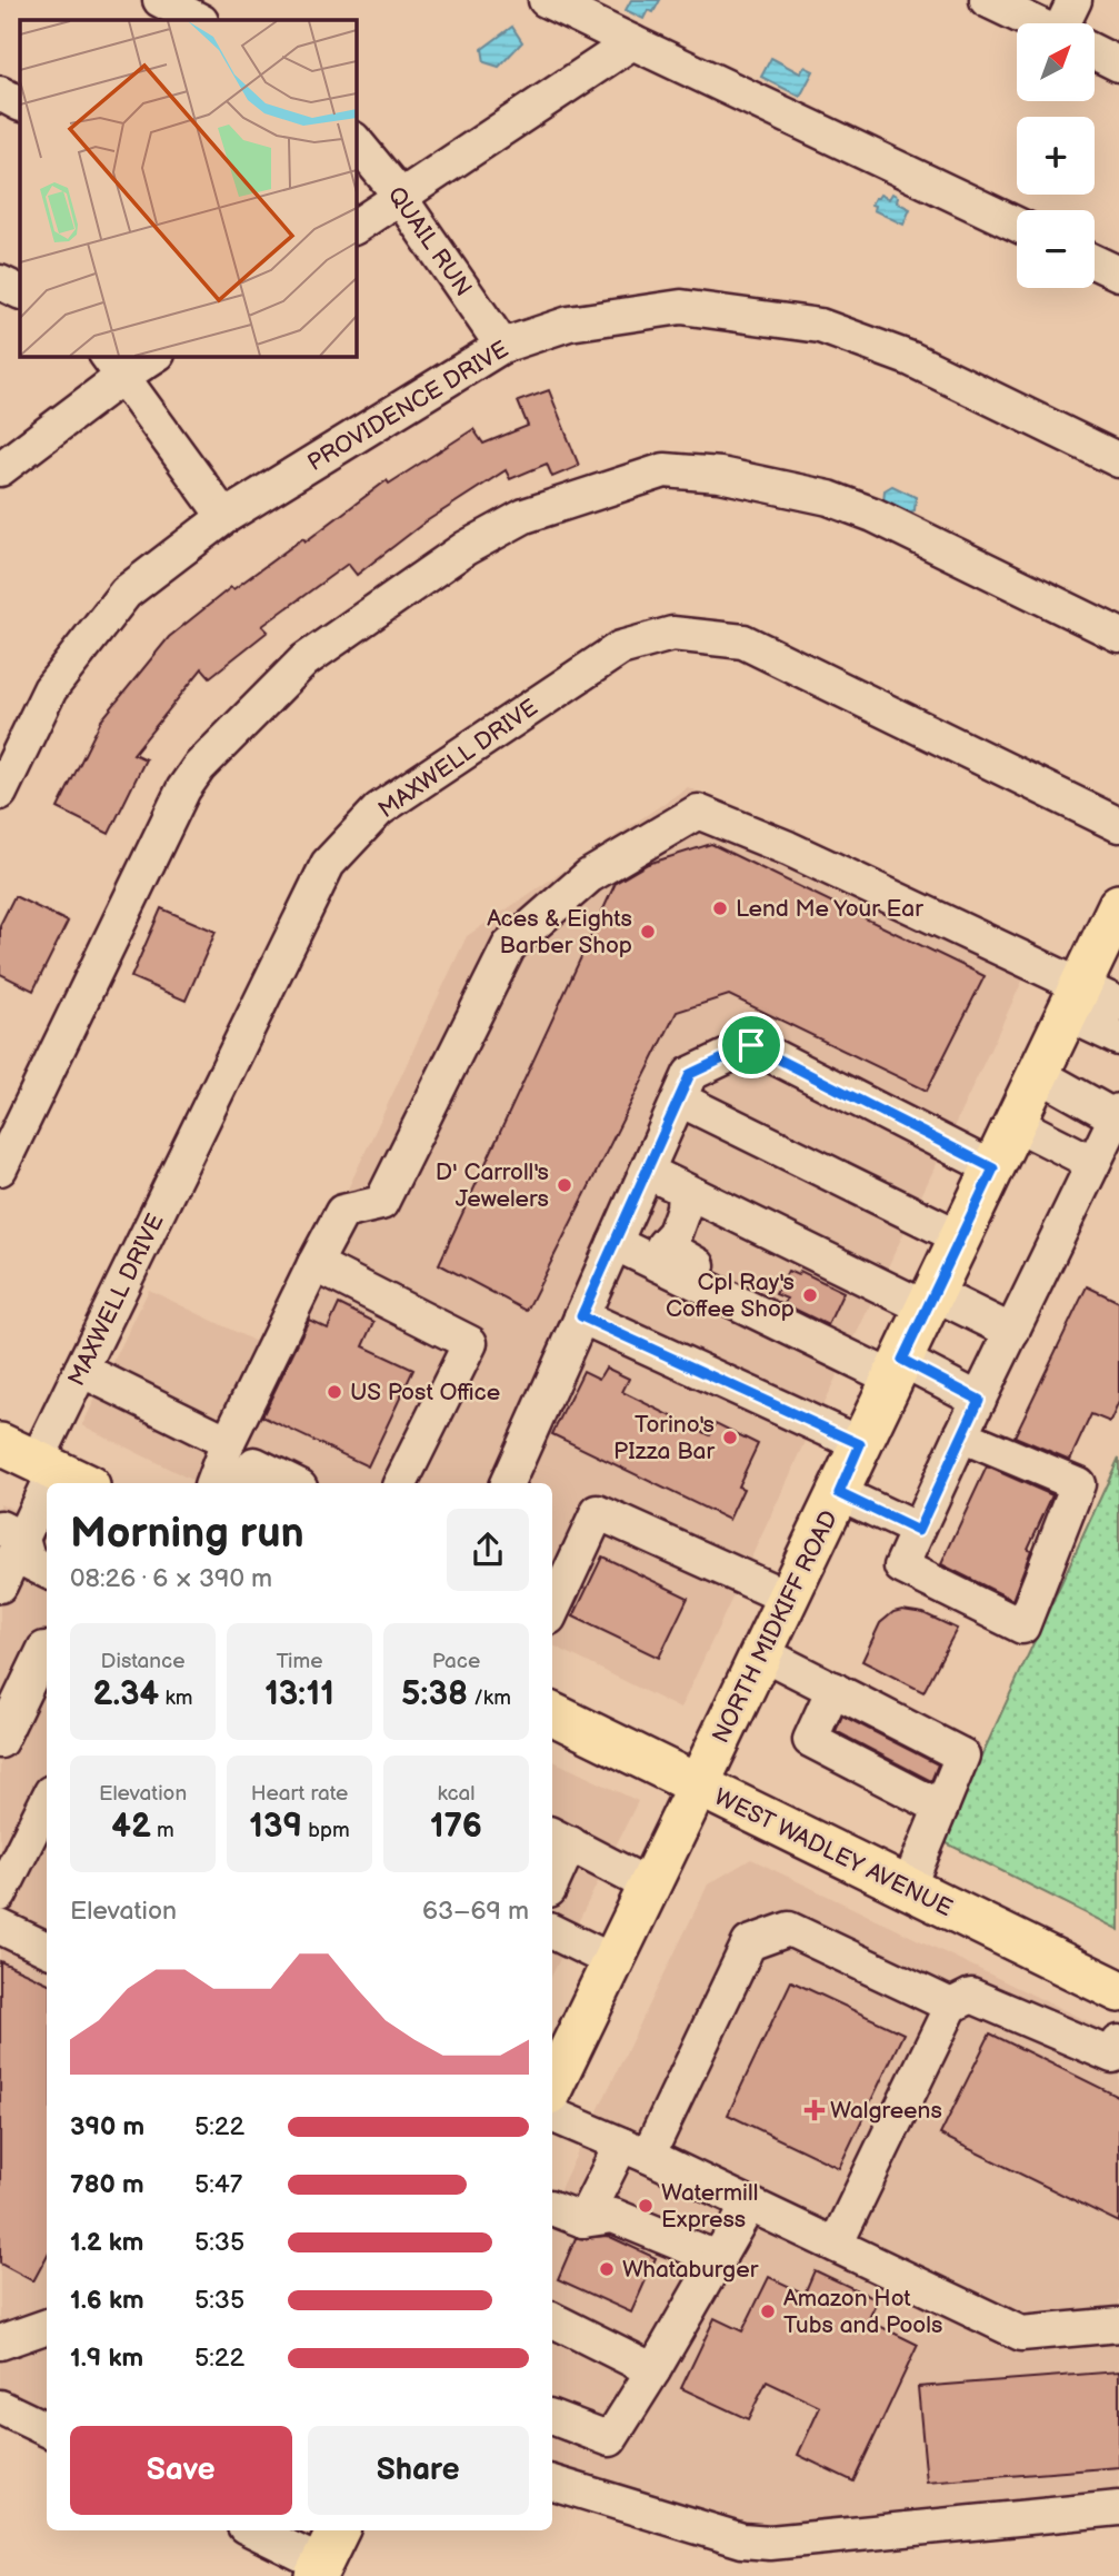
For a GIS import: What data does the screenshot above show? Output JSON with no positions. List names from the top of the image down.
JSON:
{
  "streets": {
    "main road": ["NORTH MIDKIFF ROAD", "WEST WADLEY AVENUE"],
    "street": ["QUAIL RUN", "PROVIDENCE DRIVE", "MAXWELL DRIVE"]
  },
  "crossings": [
    ["QUAIL RUN", "PROVIDENCE DRIVE"],
    ["NORTH MIDKIFF ROAD", "WEST WADLEY AVENUE"]
  ],
  "places": {
    "other": [
      "Lend Me Your Ear",
      "Aces & Eights Barber Shop",
      "D' Carroll's Jewelers",
      "Cpl Ray's Coffee Shop",
      "US Post Office",
      "Torino's PIzza Bar",
      "Watermill Express",
      "Whataburger",
      "Amazon Hot Tubs and Pools"
    ],
    "health": ["Walgreens"]
  },
  "north": "top right",
  "page": {
    "map_buttons": ["+", "−"],
    "heading": ["Morning run", "08:26 · 6 × 390 m"],
    "stats": [
      ["Distance", "2.34 km"],
      ["Time", "13:11"],
      ["Pace", "5:38 /km"],
      ["Elevation", "42 m"],
      ["Heart rate", "139 bpm"],
      ["kcal", "176"]
    ],
    "chart": ["Elevation", "63–69 m"],
    "list": [
      {
        "name": "390 m",
        "note": "5:22"
      },
      {
        "name": "780 m",
        "note": "5:47"
      },
      {
        "name": "1.2 km",
        "note": "5:35"
      },
      {
        "name": "1.6 km",
        "note": "5:35"
      },
      {
        "name": "1.9 km",
        "note": "5:22"
      }
    ],
    "buttons": ["Save", "Share"]
  }
}
